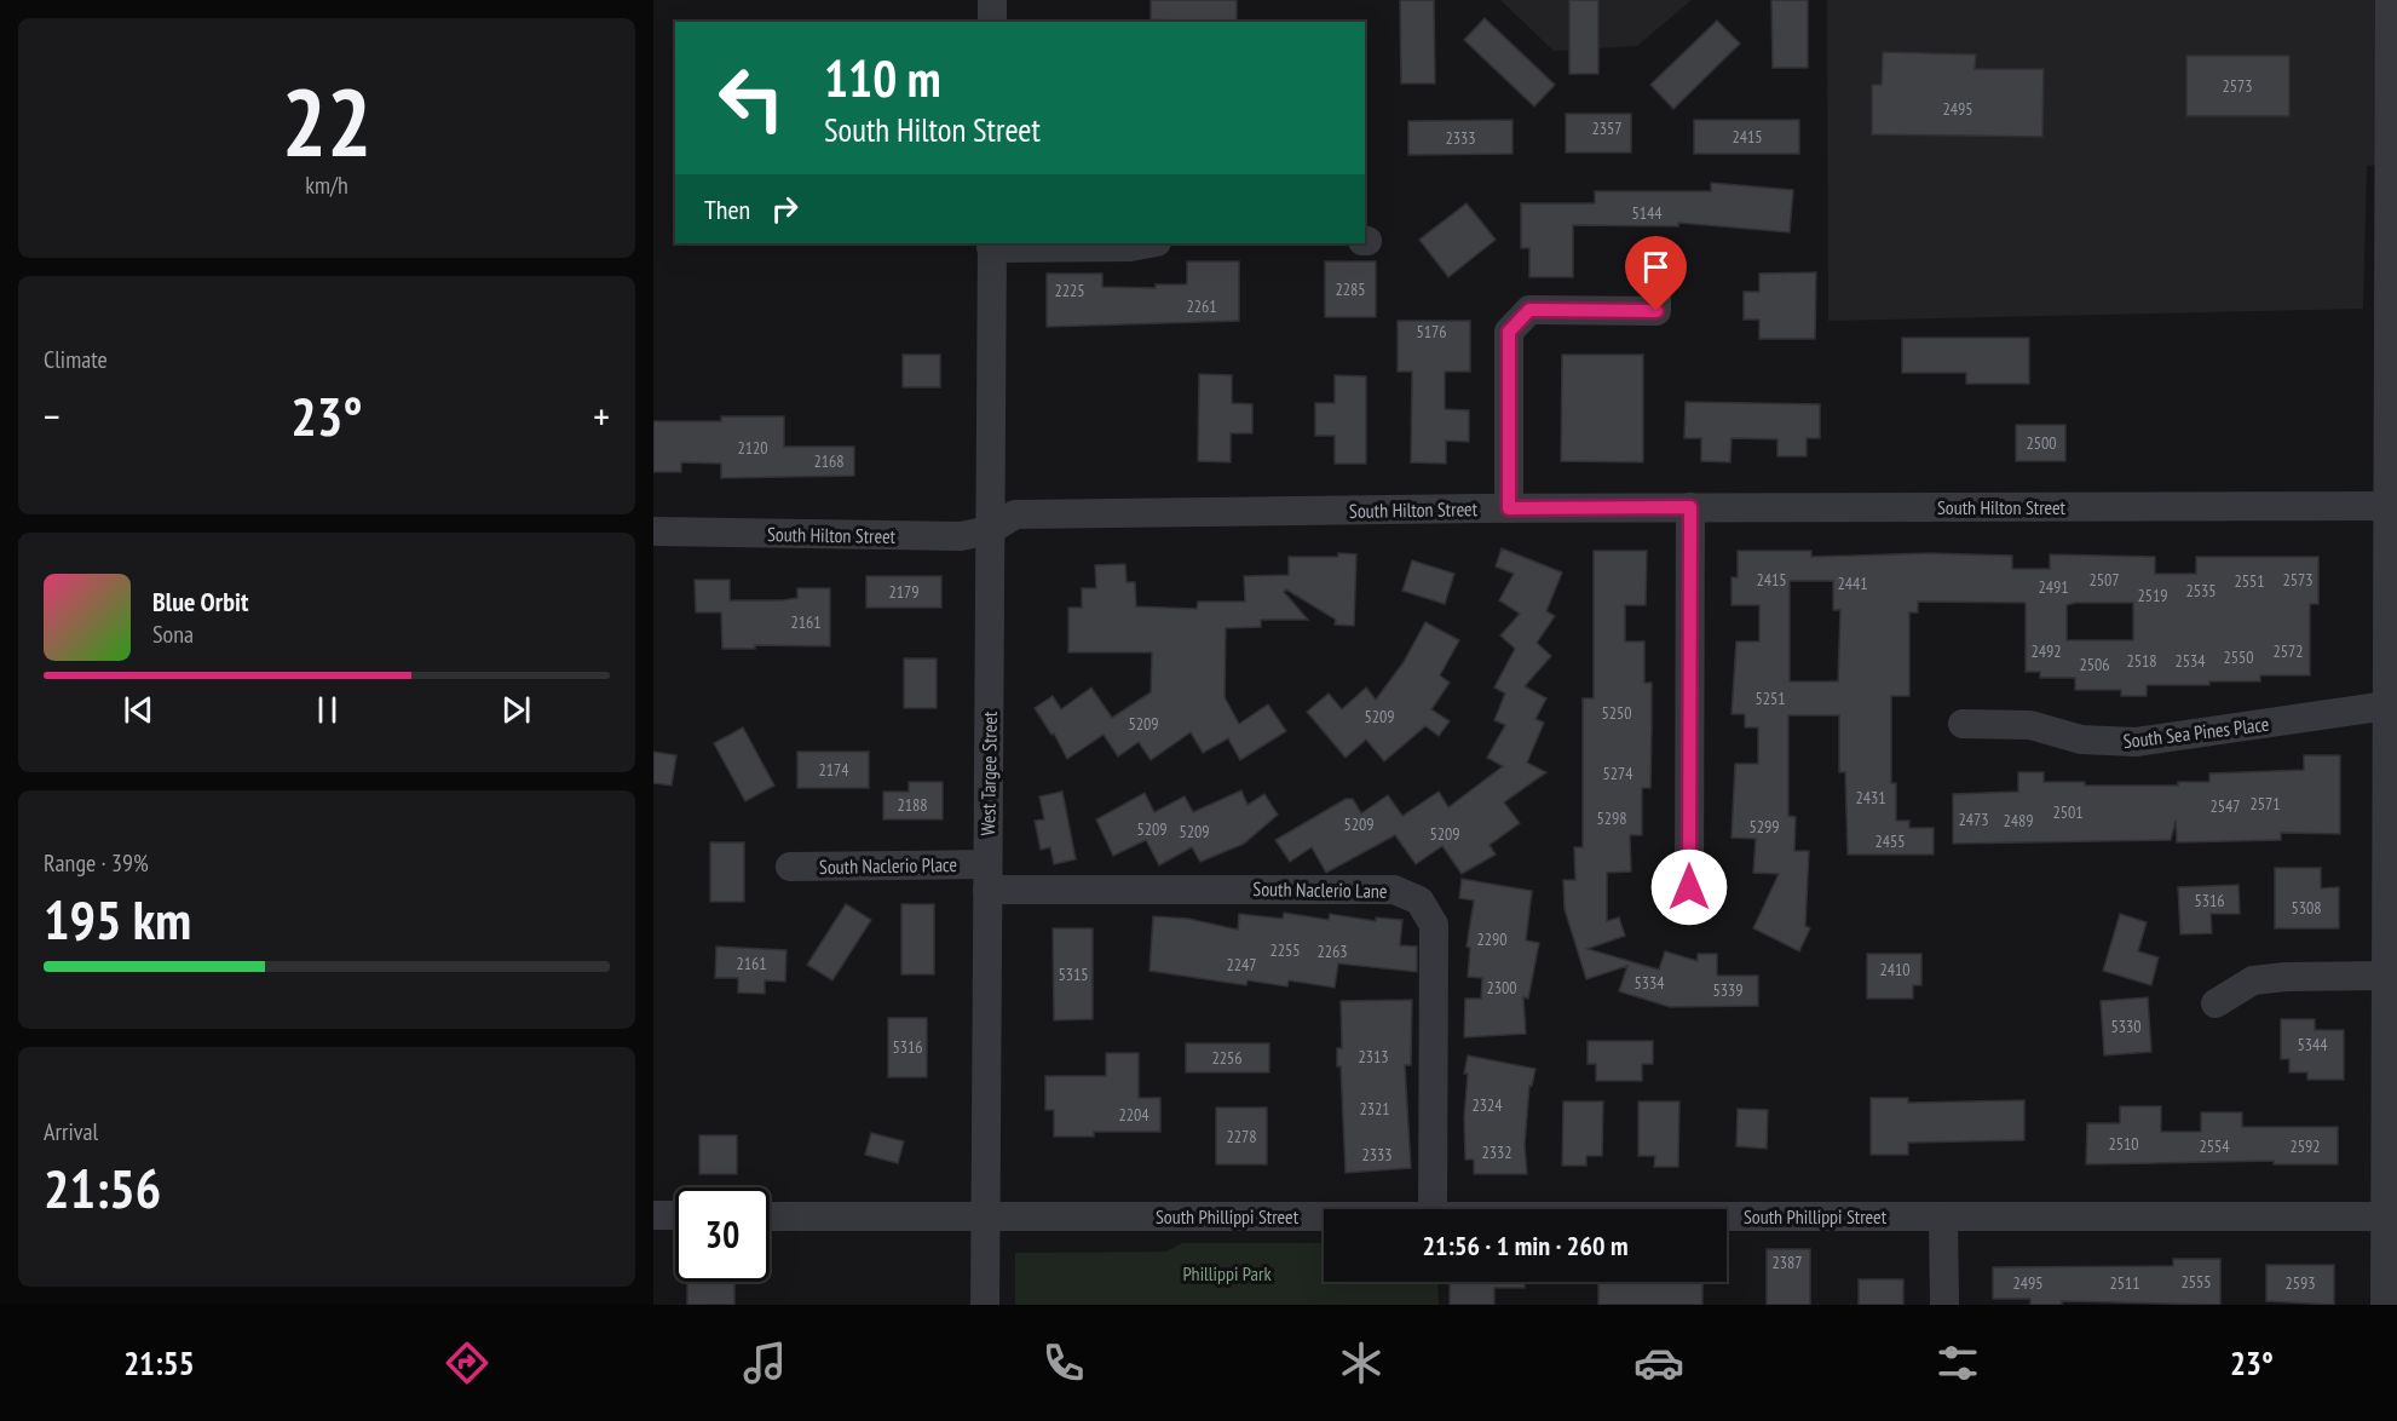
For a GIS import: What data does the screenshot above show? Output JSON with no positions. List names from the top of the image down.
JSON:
{
  "streets": {
    "street": [
      "South Hilton Street",
      "South Sea Pines Place",
      "West Targee Street",
      "South Naclerio Place",
      "South Naclerio Lane",
      "South Phillippi Street"
    ]
  },
  "crossings": [
    ["South Hilton Street", "West Targee Street"],
    ["West Targee Street", "South Naclerio Place"],
    ["West Targee Street", "South Naclerio Lane"],
    ["West Targee Street", "South Phillippi Street"],
    ["South Naclerio Place", "South Naclerio Lane"]
  ],
  "parks": ["Phillippi Park"],
  "house_numbers": [
    "2573",
    "2495",
    "2357",
    "2415",
    "2333",
    "5144",
    "2285",
    "2225",
    "2261",
    "5176",
    "2500",
    "2120",
    "2168",
    "2415",
    "2507",
    "2573",
    "2551",
    "2441",
    "2491",
    "2535",
    "2179",
    "2519",
    "2161",
    "2492",
    "2572",
    "2550",
    "2518",
    "2534",
    "2506",
    "5251",
    "5250",
    "5209",
    "5209",
    "2174",
    "5274",
    "2431",
    "2571",
    "2188",
    "2547",
    "2501",
    "5298",
    "2473",
    "2489",
    "5209",
    "5299",
    "5209",
    "5209",
    "5209",
    "2455",
    "5316",
    "5308",
    "2290",
    "2255",
    "2263",
    "2161",
    "2247",
    "2410",
    "5315",
    "5334",
    "2300",
    "5339",
    "5330",
    "5344",
    "5316",
    "2313",
    "2256",
    "2324",
    "2321",
    "2204",
    "2278",
    "2510",
    "2554",
    "2592",
    "2332",
    "2333",
    "2387",
    "2555",
    "2495",
    "2511",
    "2593"
  ],
  "page": {
    "tile": [
      ["22", "km/h"],
      "Climate",
      ["Range · 39%", "195 km"],
      ["Arrival", "21:56"]
    ],
    "turn": ["110 m", "South Hilton Street"],
    "then": "Then",
    "heat": ["−", "23°", "+"],
    "song": ["Blue Orbit", "Sona"],
    "limit": "30",
    "trip": "21:56 · 1 min · 260 m",
    "tabs": ["21:55", "23°"]
  }
}
